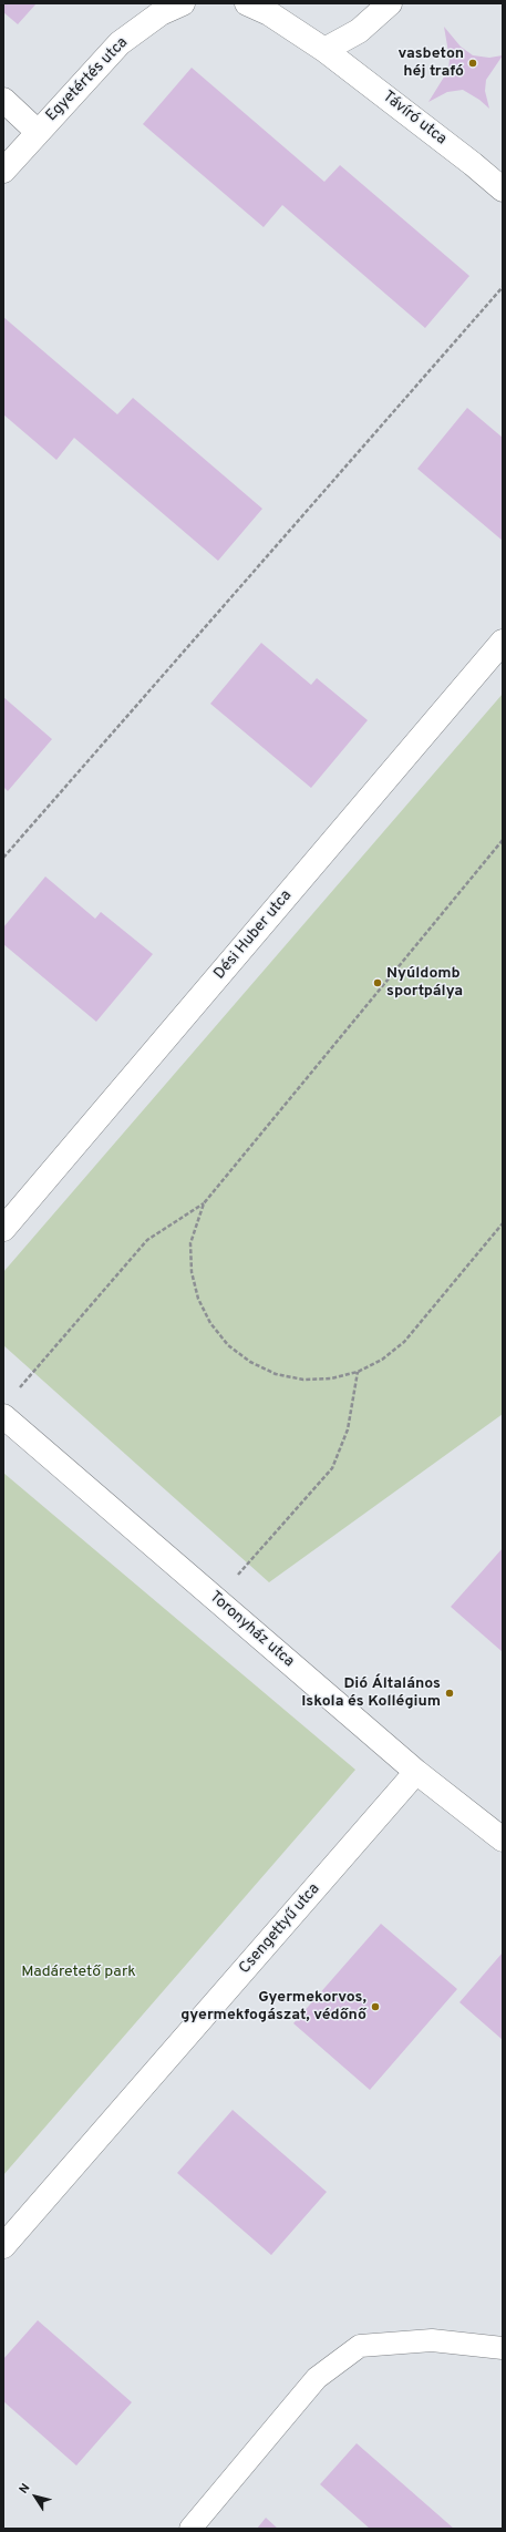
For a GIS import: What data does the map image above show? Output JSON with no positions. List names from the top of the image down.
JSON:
{
  "streets": {
    "street": [
      "Egyetértés utca",
      "Távíró utca",
      "Dési Huber utca",
      "Toronyház utca",
      "Csengettyű utca"
    ]
  },
  "crossings": [
    ["Toronyház utca", "Csengettyű utca"]
  ],
  "parks": ["Madáretető park"],
  "places": [
    "vasbeton héj trafó",
    "Nyúldomb sportpálya",
    "Dió Általános Iskola és Kollégium",
    "Gyermekorvos, gyermekfogászat, védőnő"
  ],
  "north": "top left"
}
